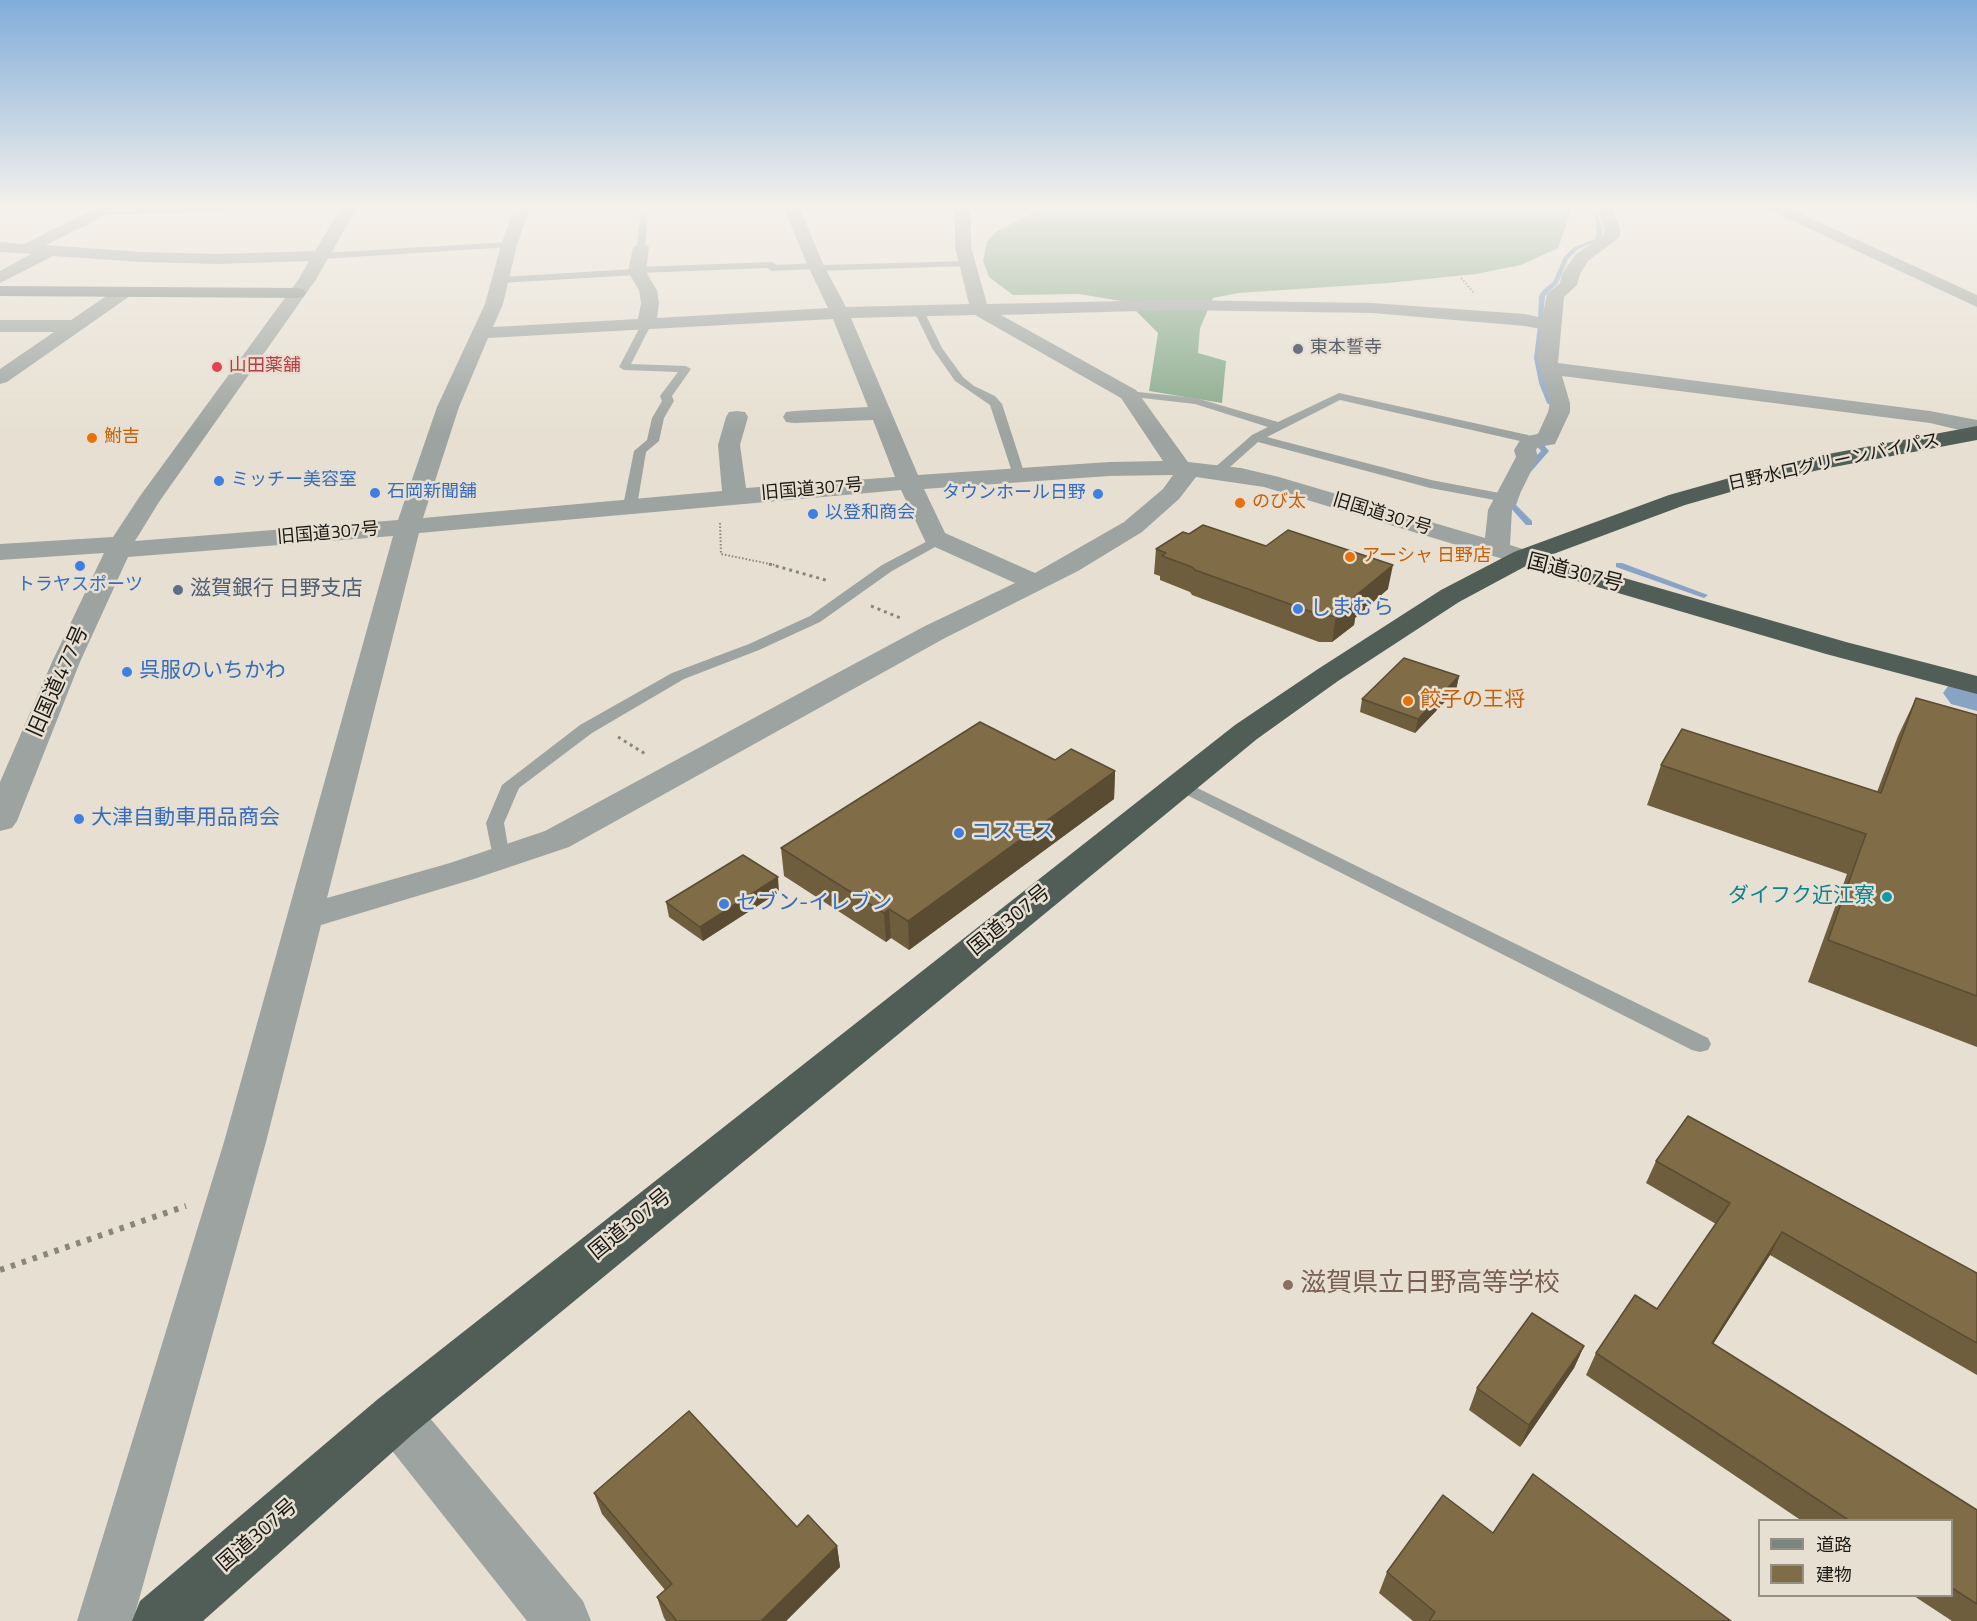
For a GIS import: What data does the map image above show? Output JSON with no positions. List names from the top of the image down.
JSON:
{
  "streets": {
    "highway": ["日野水口グリーンバイパス", "国道307号"],
    "street": ["旧国道307号", "旧国道477号"]
  },
  "crossings": [
    ["日野水口グリーンバイパス", "旧国道307号"],
    ["日野水口グリーンバイパス", "国道307号"],
    ["旧国道307号", "国道307号"],
    ["旧国道307号", "旧国道477号"]
  ],
  "places": [
    "東本誓寺",
    "山田薬舗",
    "鮒吉",
    "ミッチー美容室",
    "石岡新聞舗",
    "タウンホール日野",
    "のび太",
    "以登和商会",
    "アーシャ 日野店",
    "トラヤスポーツ",
    "滋賀銀行 日野支店",
    "しまむら",
    "呉服のいちかわ",
    "餃子の王将",
    "大津自動車用品商会",
    "コスモス",
    "ダイフク近江寮",
    "セブン-イレブン",
    "滋賀県立日野高等学校"
  ],
  "legend": ["道路", "建物"]
}
